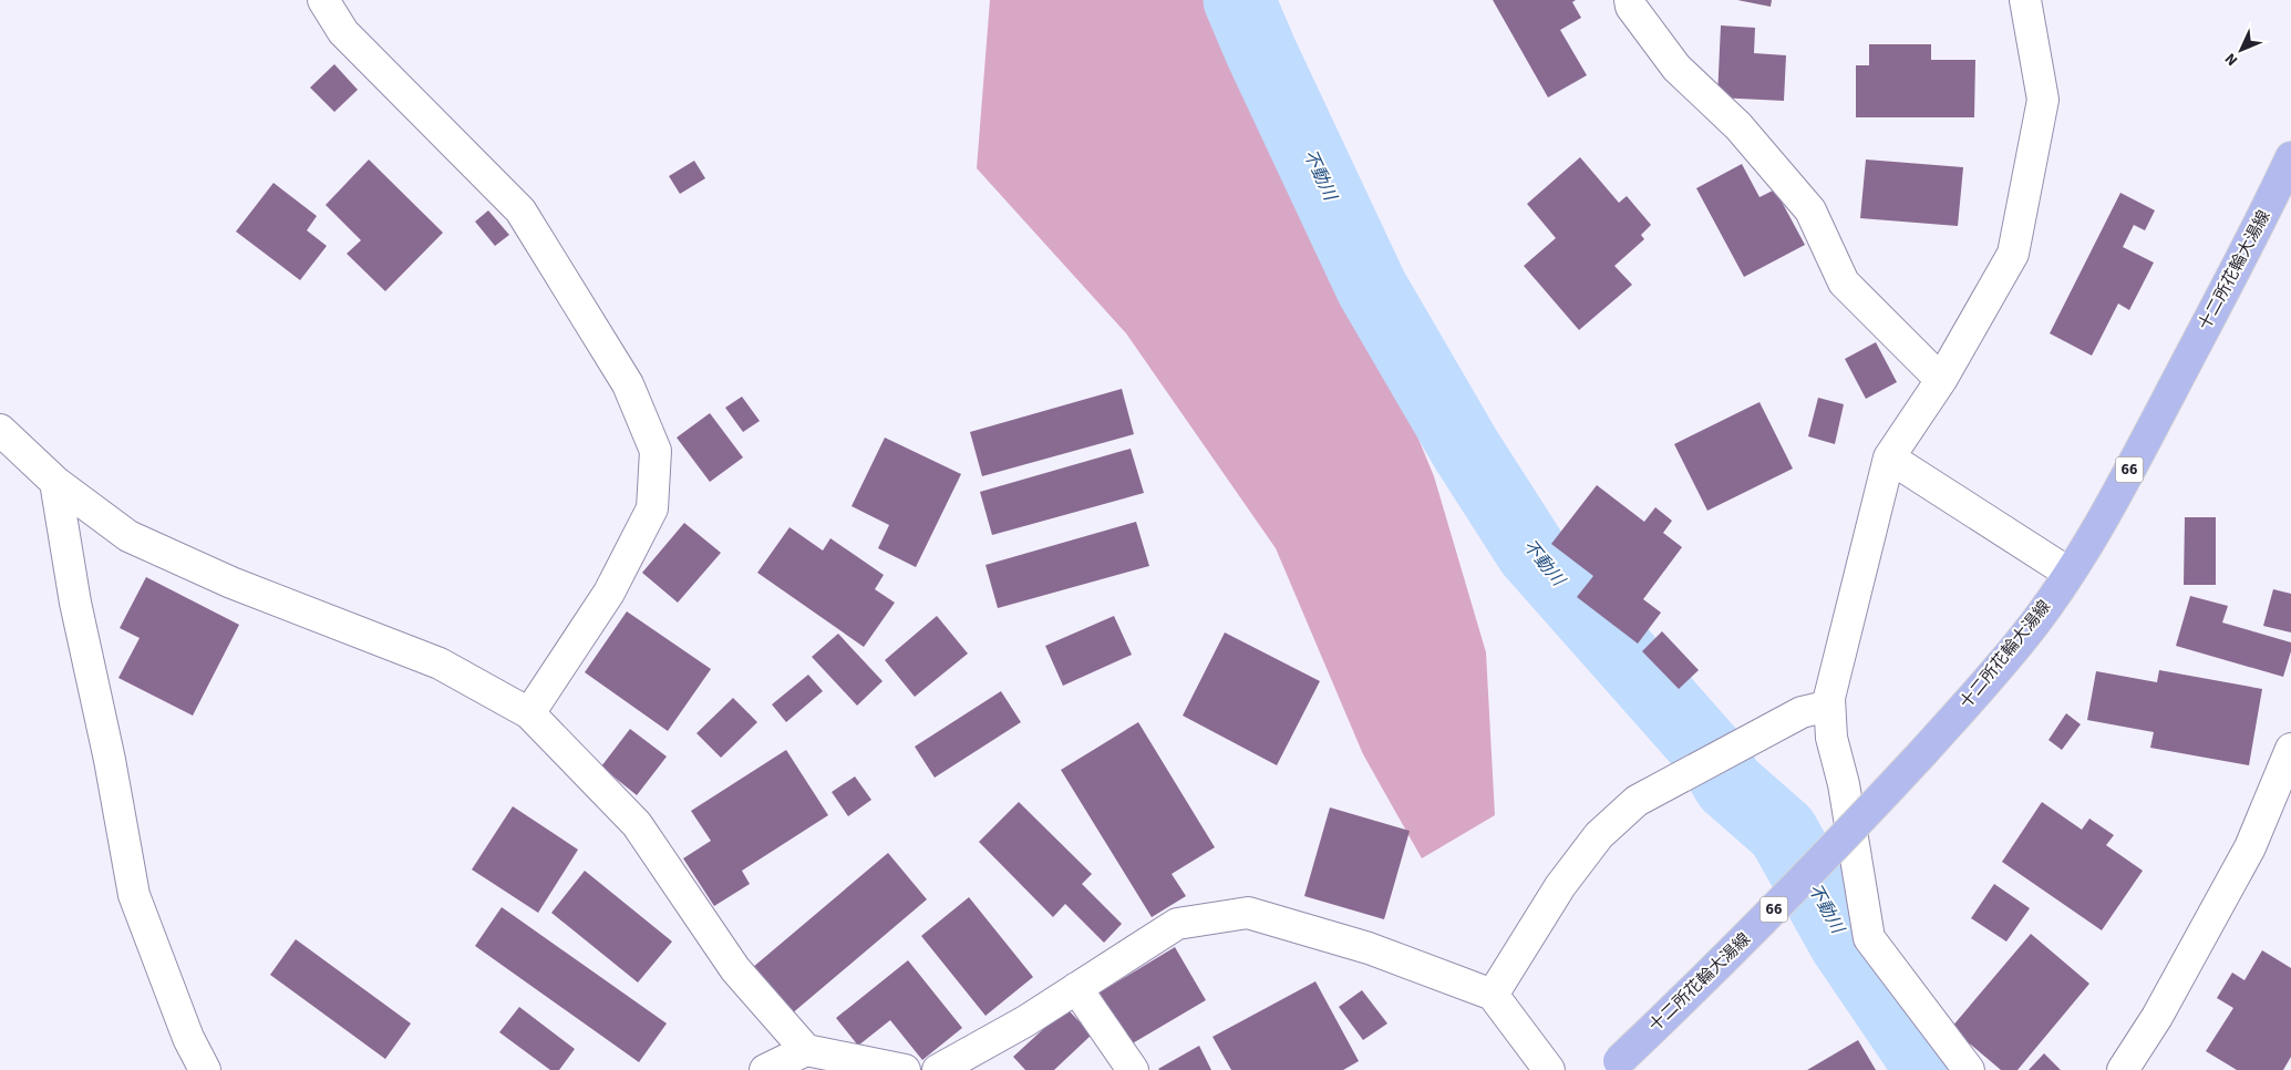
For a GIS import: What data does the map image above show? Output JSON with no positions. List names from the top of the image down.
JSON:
{
  "streets": {
    "main road": ["十二所花輪大湯線", "66"]
  },
  "water": ["不動川"],
  "north": "bottom left"
}
